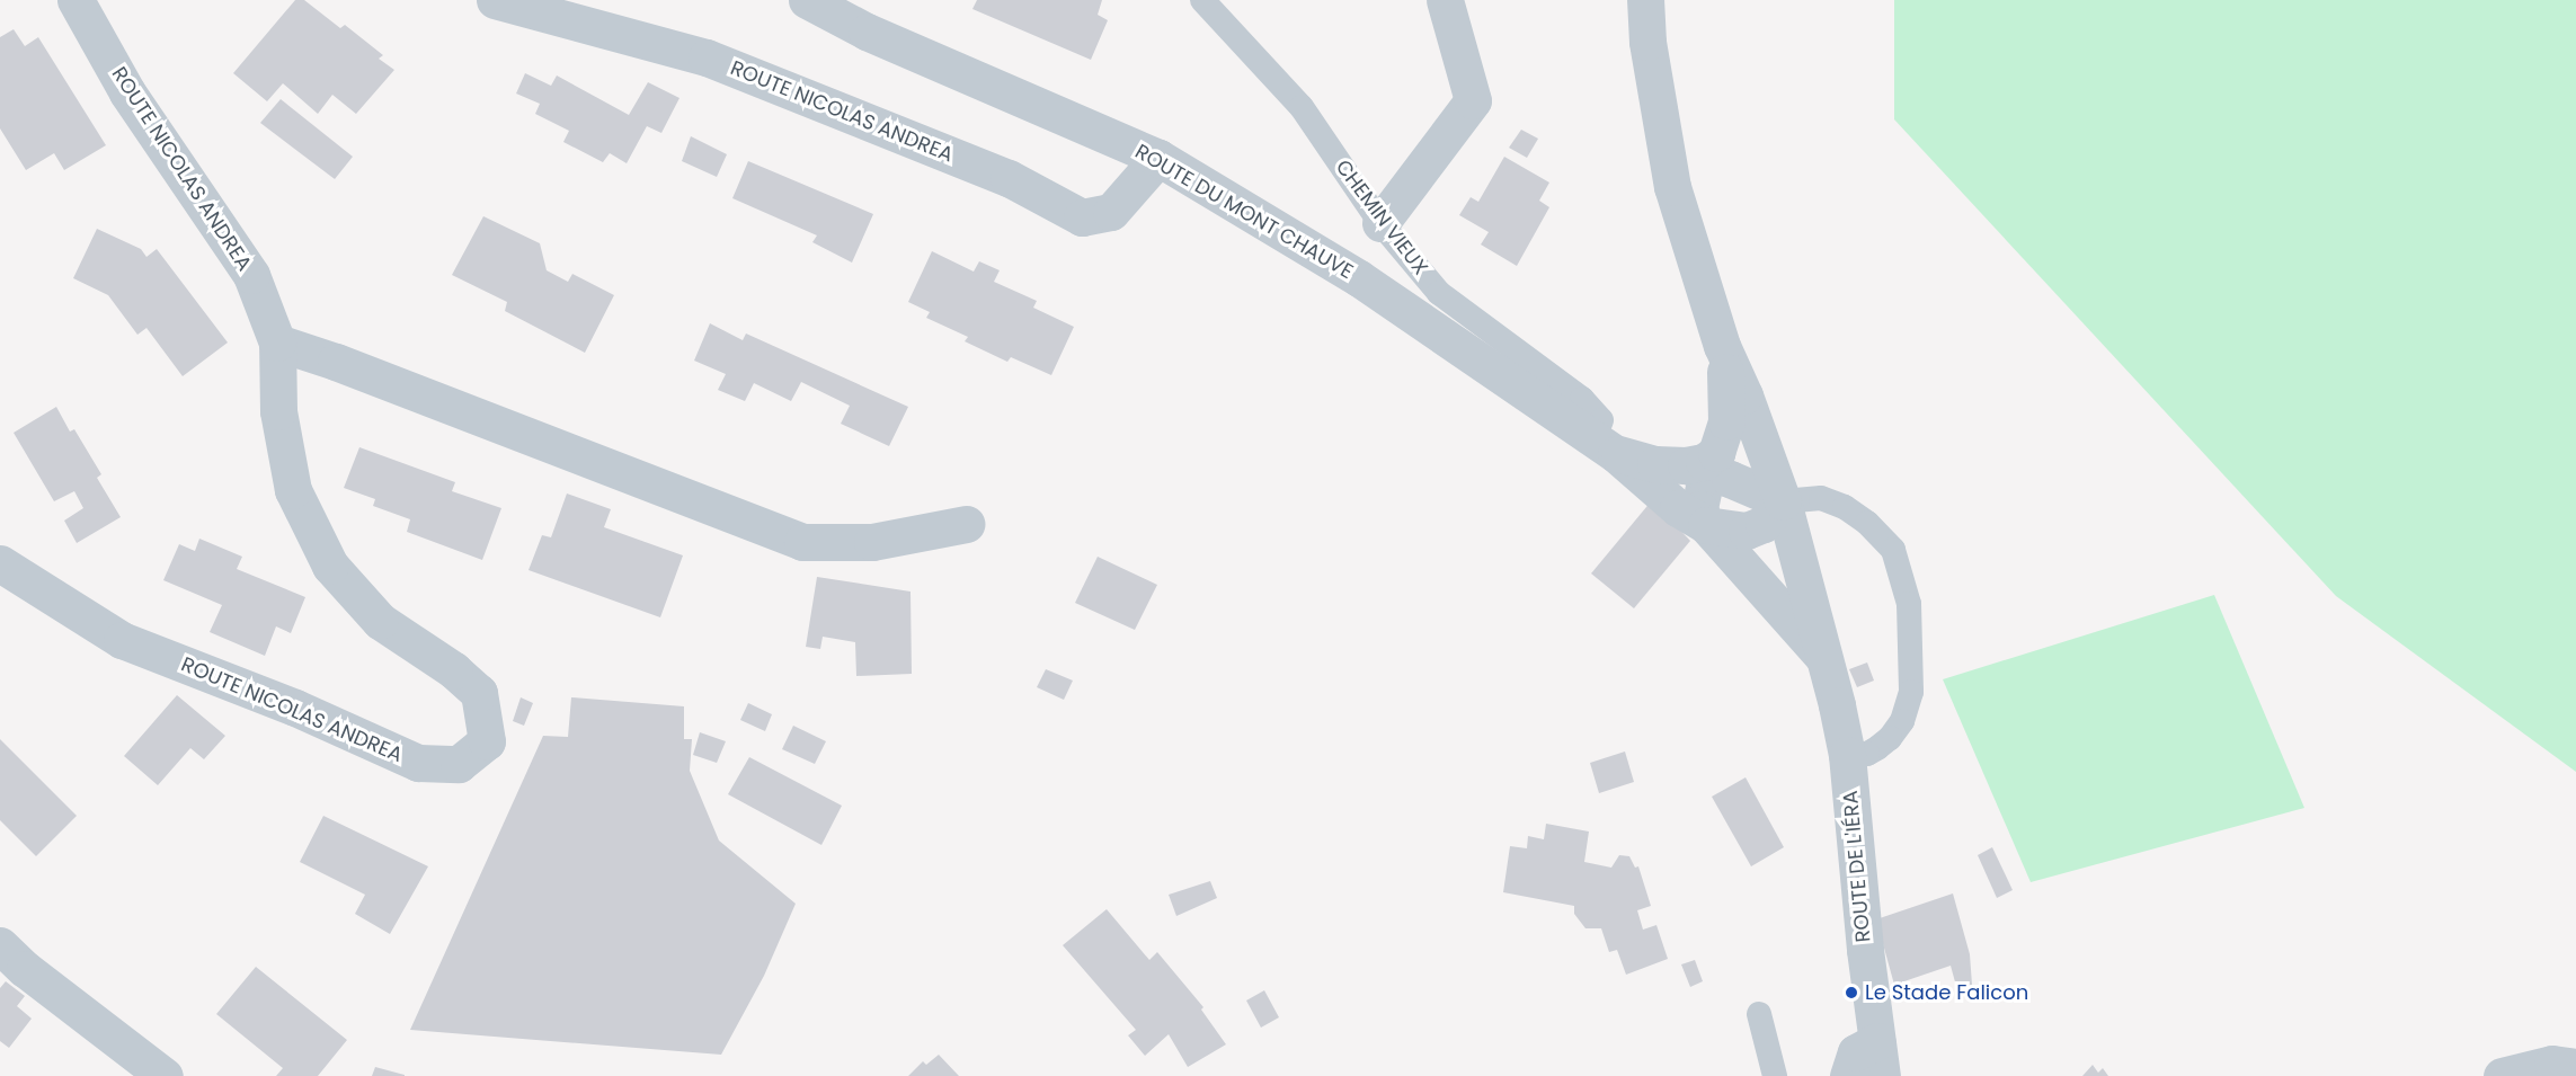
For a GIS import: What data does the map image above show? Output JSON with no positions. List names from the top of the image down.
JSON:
{
  "streets": {
    "street": ["ROUTE NICOLAS ANDREA", "ROUTE DU MONT CHAUVE", "ROUTE DE L'IÉRA"],
    "lane": ["CHEMIN VIEUX"]
  },
  "crossings": [
    ["ROUTE NICOLAS ANDREA", "ROUTE DU MONT CHAUVE"],
    ["ROUTE DU MONT CHAUVE", "CHEMIN VIEUX"]
  ],
  "places": ["Le Stade Falicon"]
}
